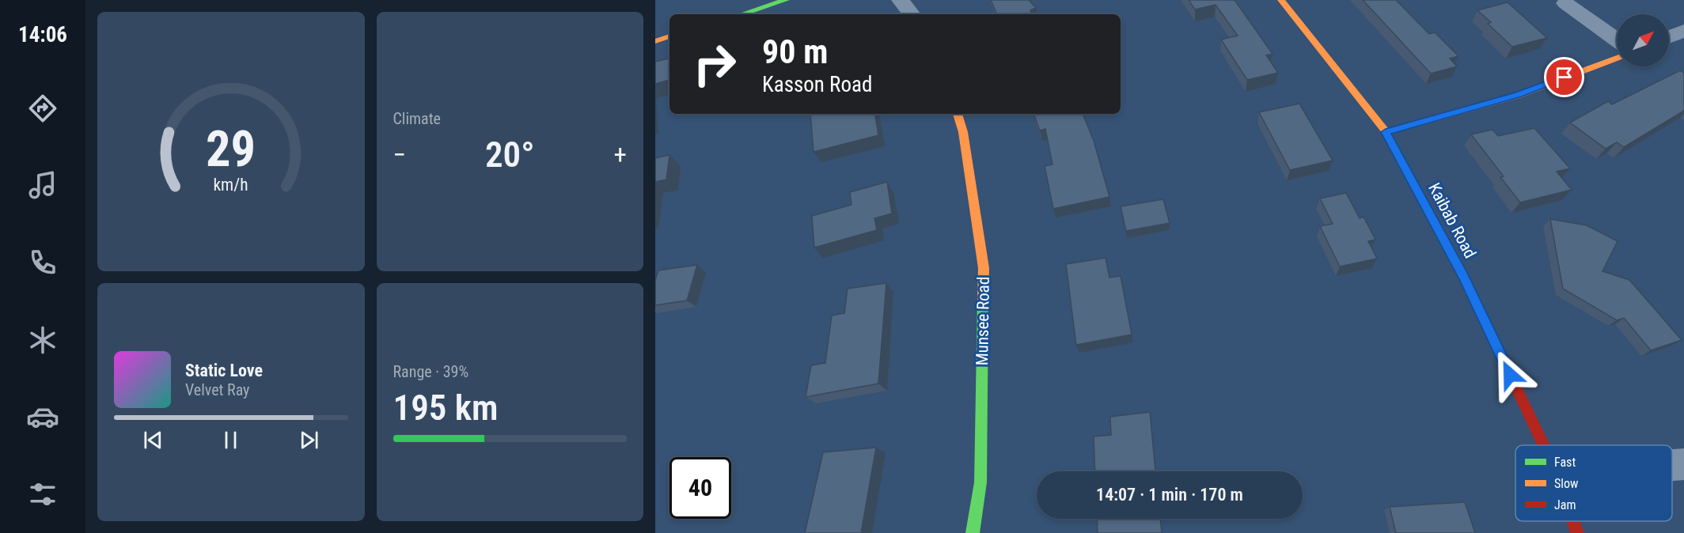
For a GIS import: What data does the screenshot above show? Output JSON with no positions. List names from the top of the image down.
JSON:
{
  "streets": {
    "street": ["Kaibab Road", "Munsee Road"]
  },
  "legend": ["Fast", "Slow", "Jam"],
  "north": "top right",
  "page": {
    "tabs": "14:06",
    "tile": [
      "Climate",
      ["Range · 39%", "195 km"]
    ],
    "turn": ["90 m", "Kasson Road"],
    "heat": ["−", "20°", "+"],
    "song": ["Static Love", "Velvet Ray"],
    "limit": "40",
    "trip": "14:07 · 1 min · 170 m",
    "gauge": ["29", "km/h"]
  }
}
